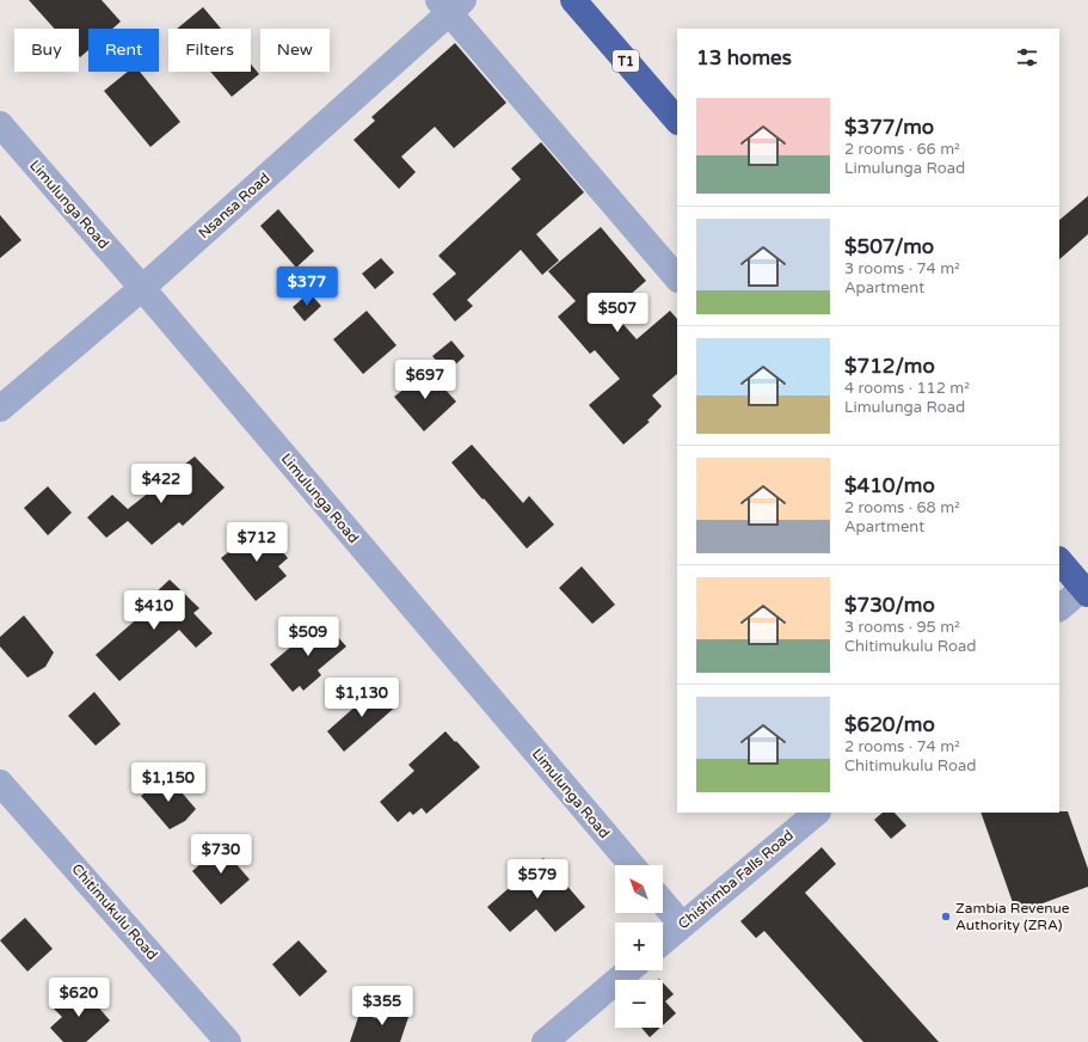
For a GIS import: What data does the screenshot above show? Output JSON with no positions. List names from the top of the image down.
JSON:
{
  "streets": {
    "highway": ["T1"],
    "street": [
      "Limulunga Road",
      "Nsansa Road",
      "Chishimba Falls Road",
      "Chitimukulu Road"
    ]
  },
  "crossings": [
    ["Limulunga Road", "Nsansa Road"]
  ],
  "places": ["Zambia Revenue Authority (ZRA)"],
  "north": "top left",
  "page": {
    "chip": [
      "Buy",
      "Rent",
      "Filters",
      "New"
    ],
    "heading": "13 homes",
    "list": [
      {
        "name": "$377/mo",
        "note": "2 rooms · 66 m² · Limulunga Road"
      },
      {
        "name": "$507/mo",
        "note": "3 rooms · 74 m² · Apartment"
      },
      {
        "name": "$712/mo",
        "note": "4 rooms · 112 m² · Limulunga Road"
      },
      {
        "name": "$410/mo",
        "note": "2 rooms · 68 m² · Apartment"
      },
      {
        "name": "$730/mo",
        "note": "3 rooms · 95 m² · Chitimukulu Road"
      },
      {
        "name": "$620/mo",
        "note": "2 rooms · 74 m² · Chitimukulu Road"
      }
    ],
    "price": [
      "$377",
      "$507",
      "$697",
      "$422",
      "$712",
      "$410",
      "$509",
      "$1,130",
      "$1,150",
      "$730",
      "$579",
      "$620",
      "$355"
    ],
    "map_buttons": ["+", "−"]
  }
}
